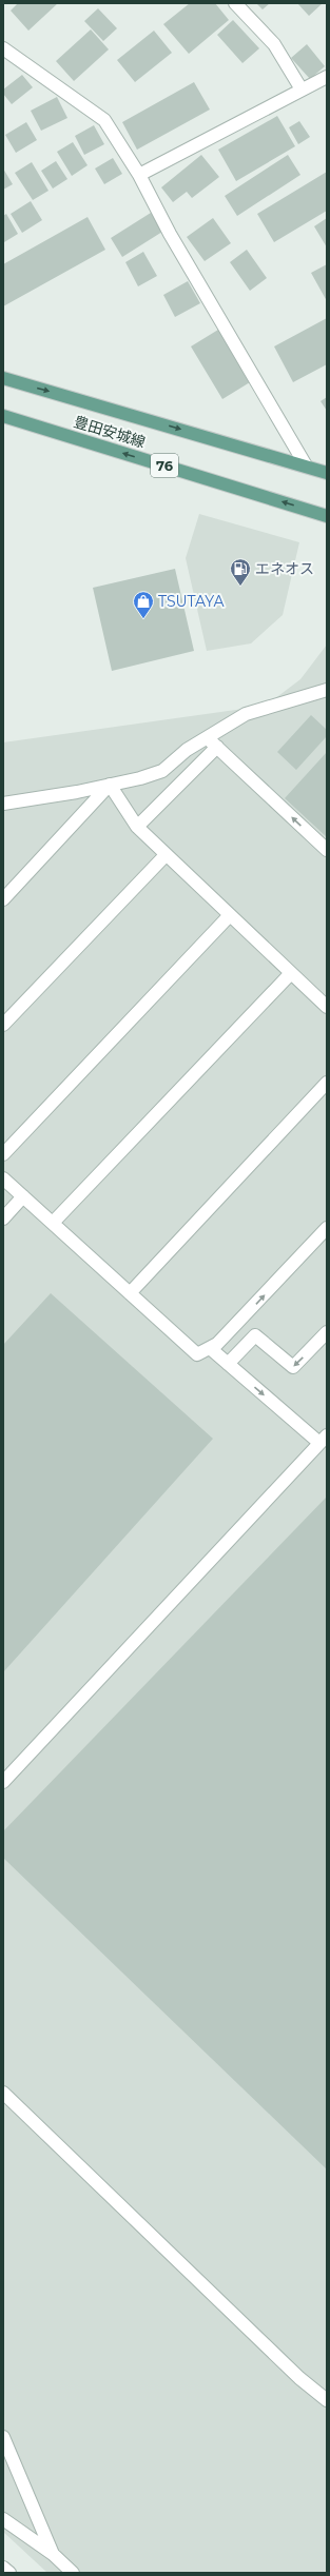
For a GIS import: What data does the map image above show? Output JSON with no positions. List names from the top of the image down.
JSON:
{
  "streets": {
    "main road": ["豊田安城線", "76"]
  },
  "places": {
    "fuel station": ["エネオス"],
    "shop": ["TSUTAYA"]
  }
}
